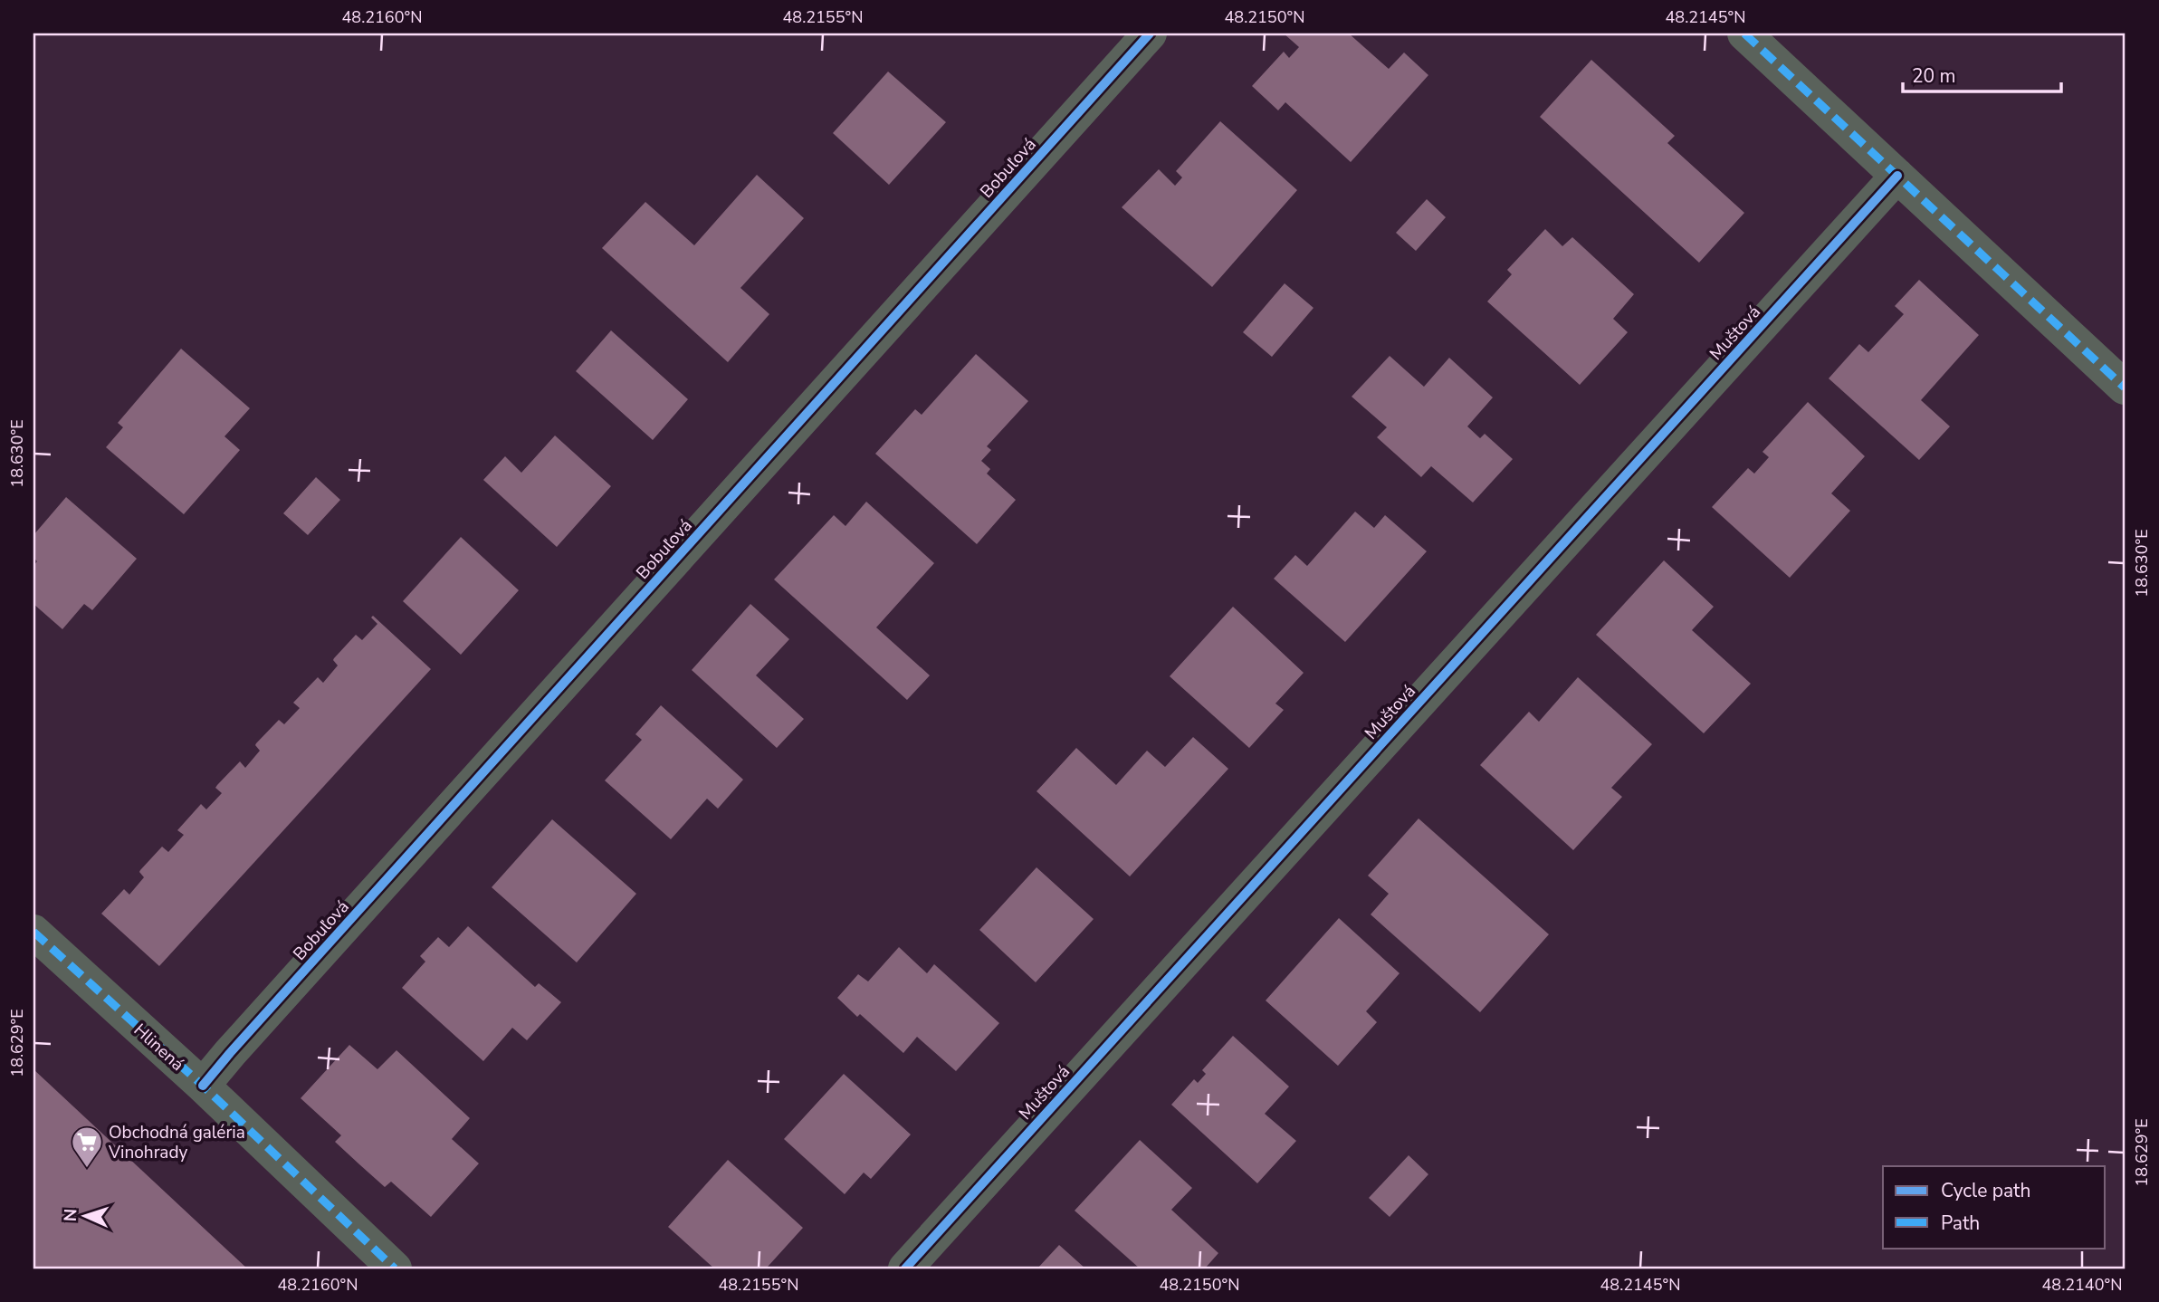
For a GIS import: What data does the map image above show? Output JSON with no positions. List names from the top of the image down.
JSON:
{
  "streets": {
    "street": ["Bobuľová", "Muštová", "Hlinená"]
  },
  "crossings": [
    ["Bobuľová", "Hlinená"]
  ],
  "places": {
    "supermarket": ["Obchodná galéria Vinohrady"]
  },
  "legend": ["Cycle path", "Path"],
  "scale_bar": "20 m",
  "north": "left",
  "coordinates": [
    "48.2160°N",
    "48.2155°N",
    "48.2150°N",
    "48.2145°N",
    "18.630°E",
    "18.629°E",
    "48.2140°N"
  ]
}
